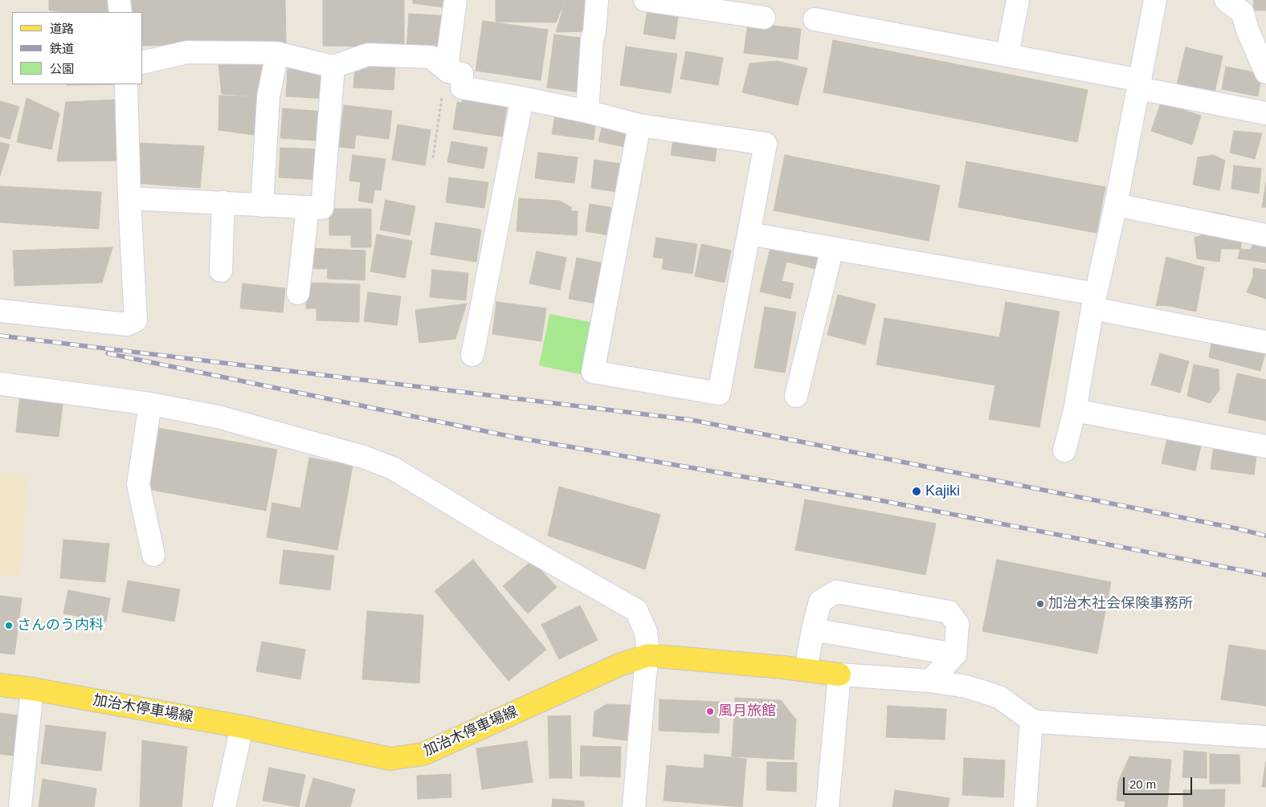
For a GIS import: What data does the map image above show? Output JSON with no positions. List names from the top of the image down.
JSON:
{
  "streets": {
    "main road": ["加治木停車場線"]
  },
  "places": [
    "Kajiki",
    "加治木社会保険事務所",
    "さんのう内科",
    "風月旅館"
  ],
  "legend": ["道路", "鉄道", "公園"],
  "scale_bar": "20 m"
}
